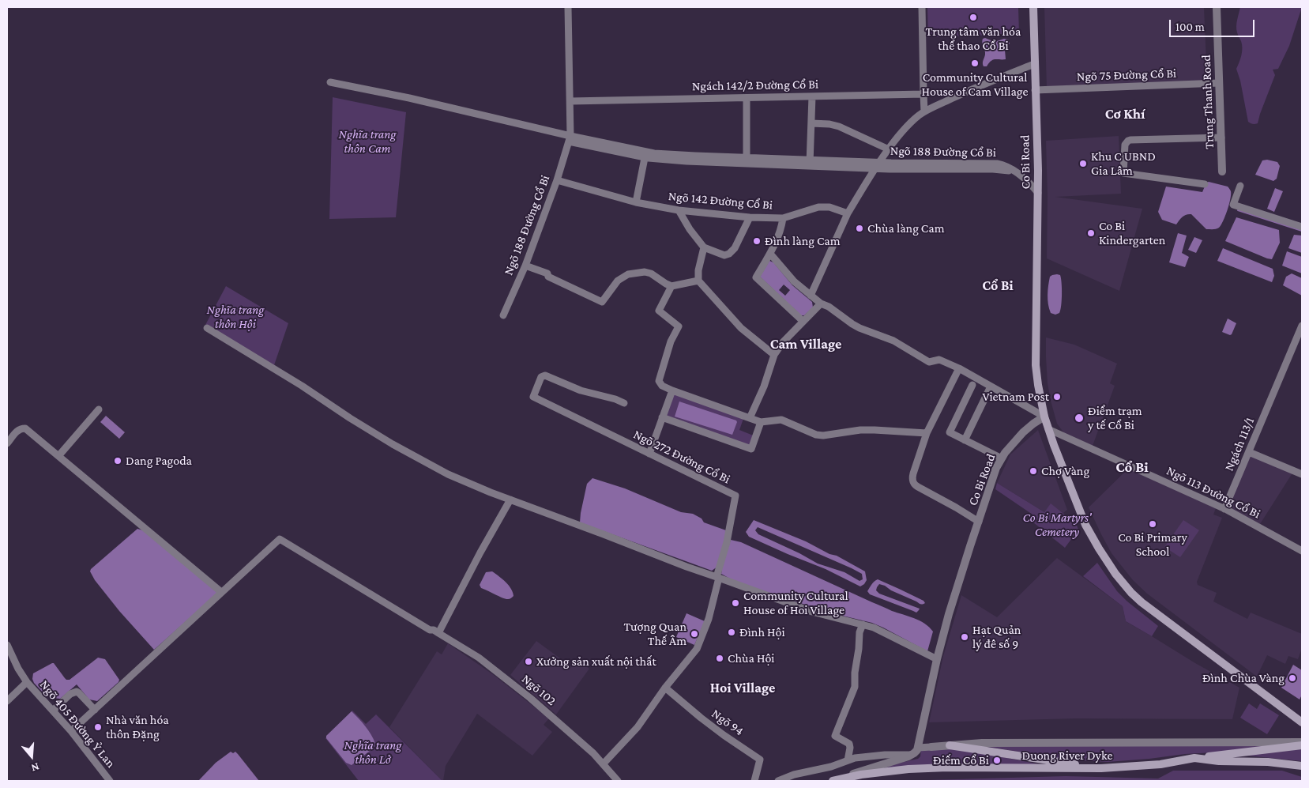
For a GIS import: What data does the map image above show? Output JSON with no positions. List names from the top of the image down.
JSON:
{
  "streets": {
    "main road": ["Co Bi Road", "Duong River Dyke"],
    "street": [
      "Ngõ 75 Đường Cổ Bi",
      "Ngách 142/2 Đường Cổ Bi",
      "Trung Thanh Road",
      "Ngõ 188 Đường Cổ Bi",
      "Ngõ 142 Đường Cổ Bi",
      "Ngách 113/1",
      "Ngõ 272 Đường Cổ Bi",
      "Ngõ 113 Đường Cổ Bi",
      "Ngõ 102",
      "Ngõ 94",
      "Ngõ 405 Đường Ỷ Lan"
    ]
  },
  "crossings": [
    ["Ngõ 75 Đường Cổ Bi", "Trung Thanh Road"],
    ["Ngõ 75 Đường Cổ Bi", "Co Bi Road"],
    ["Ngõ 188 Đường Cổ Bi", "Co Bi Road"],
    ["Ngõ 188 Đường Cổ Bi", "Ngõ 142 Đường Cổ Bi"],
    ["Ngách 113/1", "Ngõ 113 Đường Cổ Bi"]
  ],
  "districts": [
    "Cơ Khí",
    "Cổ Bi",
    "Cam Village",
    "Cổ Bi",
    "Hoi Village"
  ],
  "parks": [
    "Nghĩa trang thôn Cam",
    "Nghĩa trang thôn Hội",
    "Co Bi Martyrs' Cemetery",
    "Nghĩa trang thôn Lở"
  ],
  "places": [
    "Trung tâm văn hóa thể thao Cổ Bi",
    "Community Cultural House of Cam Village",
    "Khu C UBND Gia Lâm",
    "Chùa làng Cam",
    "Co Bi Kindergarten",
    "Đình làng Cam",
    "Vietnam Post",
    "Điểm trạm y tế Cổ Bi",
    "Dang Pagoda",
    "Chợ Vàng",
    "Co Bi Primary School",
    "Community Cultural House of Hoi Village",
    "Đình Hội",
    "Tượng Quan Thế Âm",
    "Hạt Quản lý đê số 9",
    "Chùa Hội",
    "Xưởng sản xuất nội thất",
    "Đình Chùa Vàng",
    "Nhà văn hóa thôn Đặng",
    "Điếm Cổ Bi"
  ],
  "scale_bar": "100 m",
  "north": "bottom"
}
